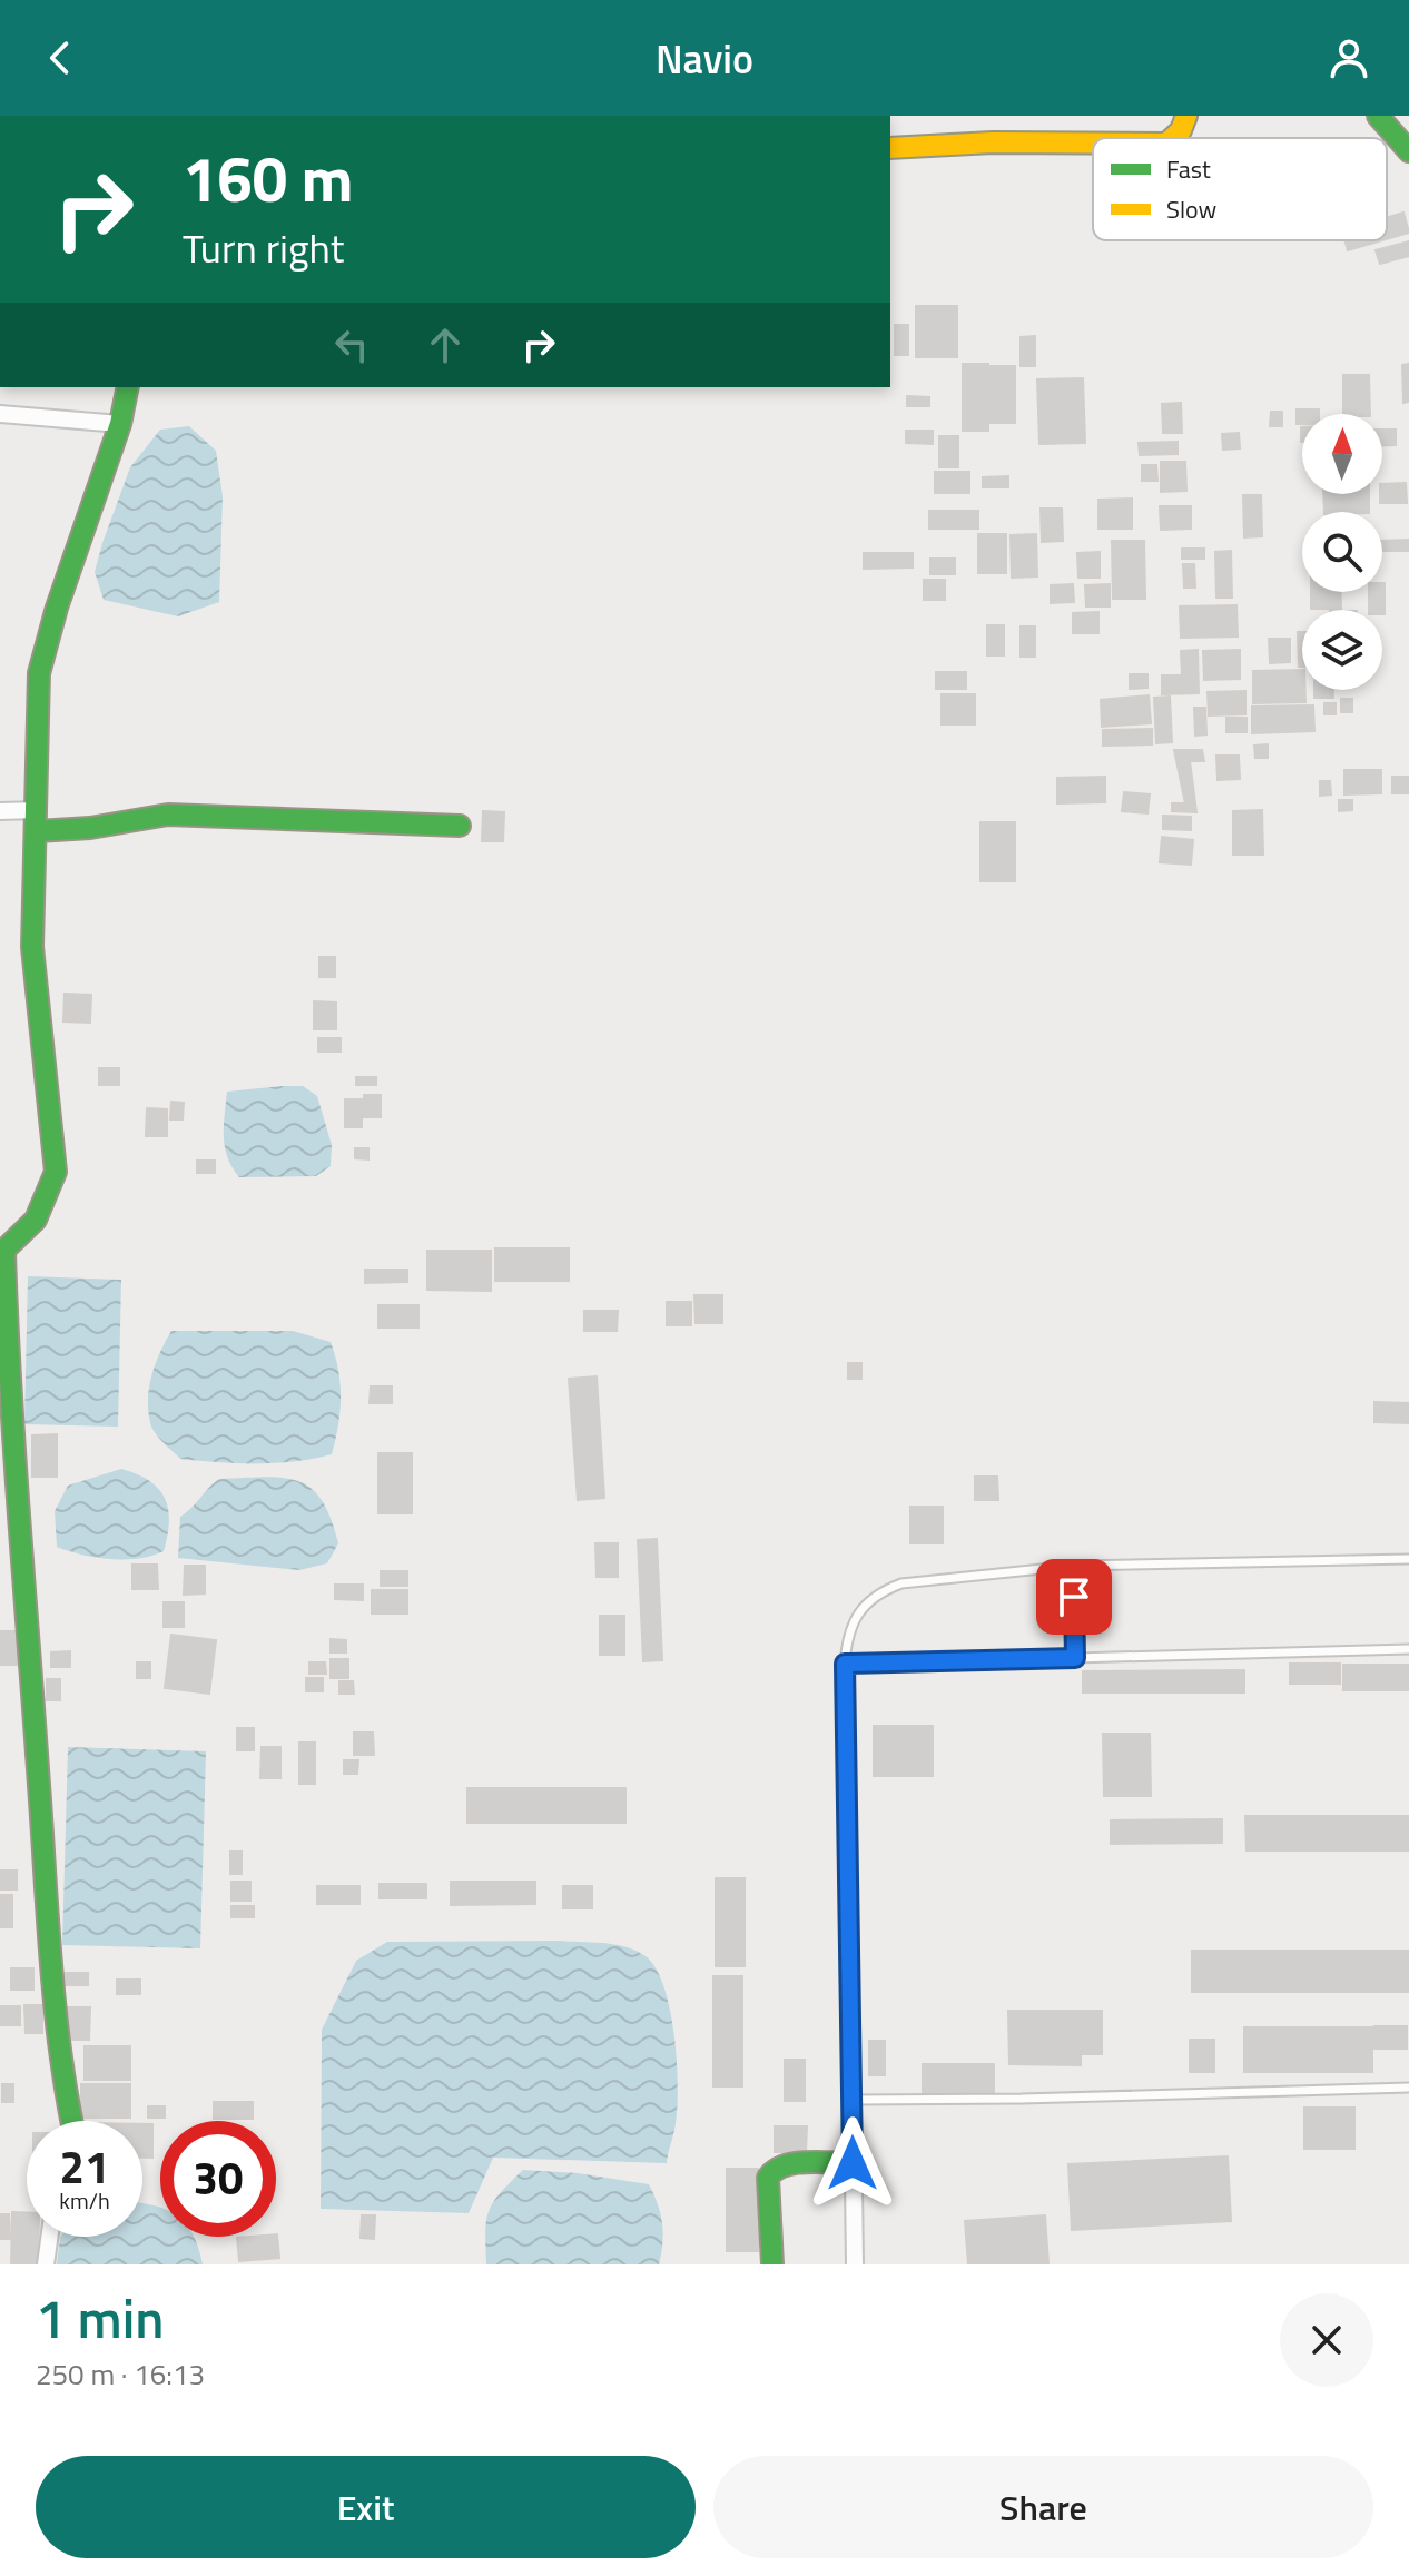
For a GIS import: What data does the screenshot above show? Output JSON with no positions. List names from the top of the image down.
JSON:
{
  "legend": ["Fast", "Slow"],
  "north": "top",
  "page": {
    "header": "Navio",
    "turn": ["160 m", "Turn right"],
    "speed": "21 km/h",
    "limit": "30",
    "heading": ["1 min", "250 m · 16:13"],
    "buttons": ["Exit", "Share"]
  }
}
